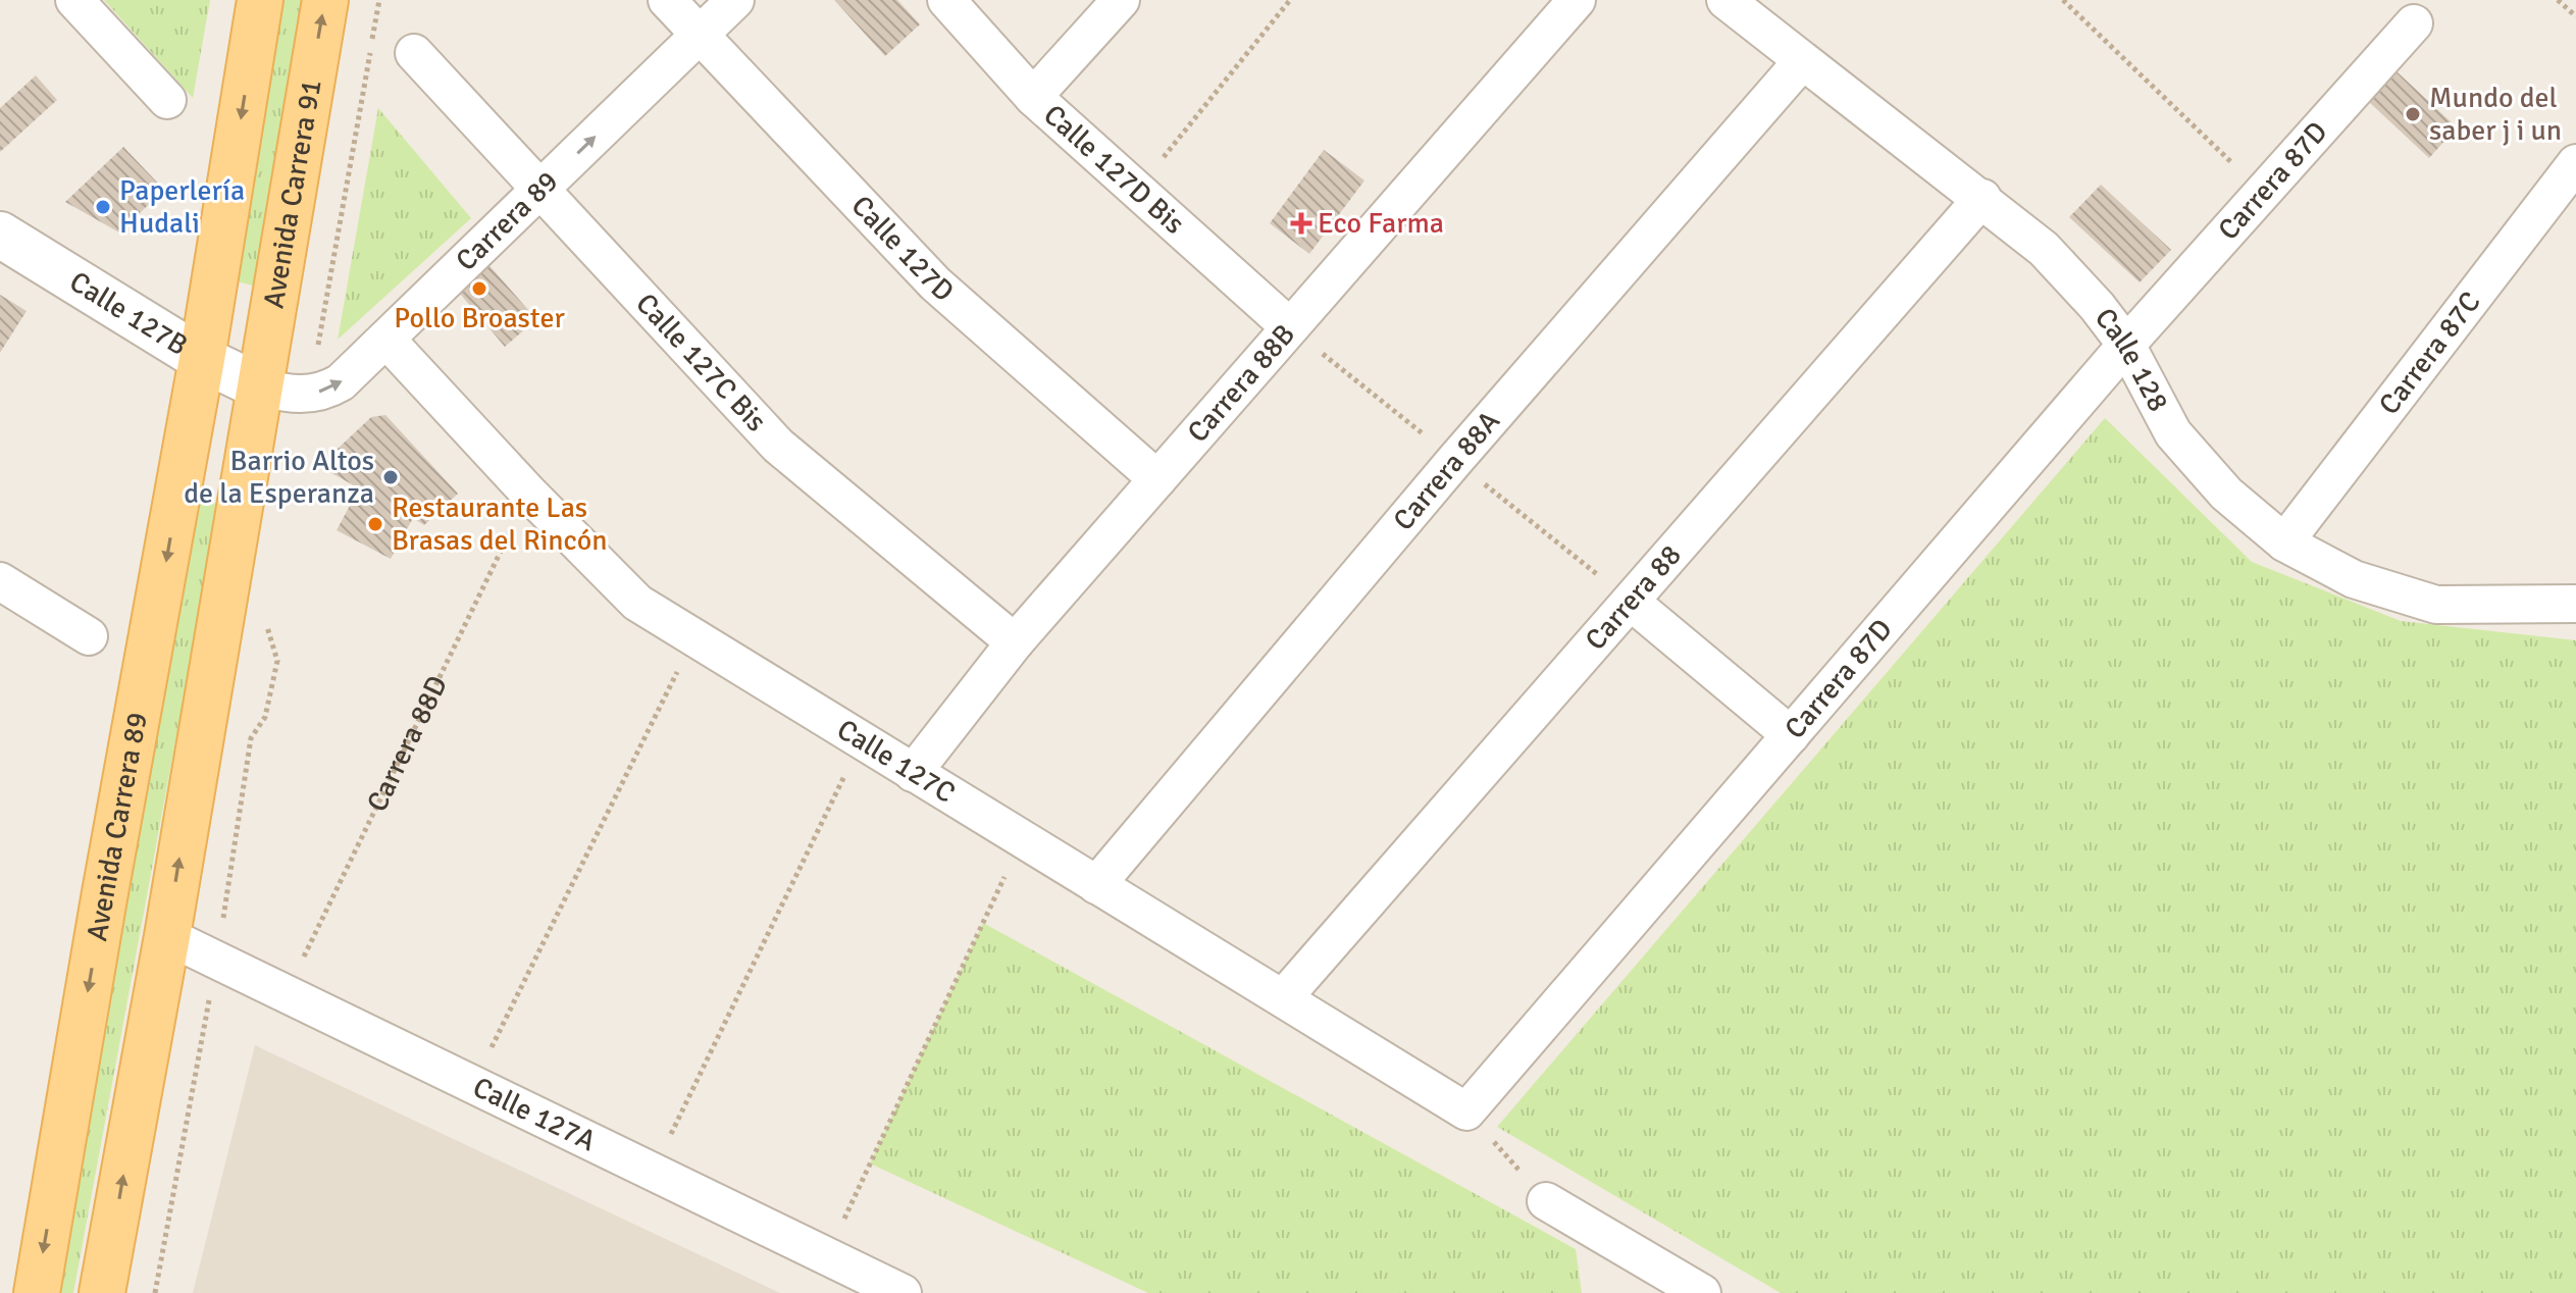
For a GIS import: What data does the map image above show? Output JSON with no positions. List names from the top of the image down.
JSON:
{
  "streets": {
    "main road": ["Avenida Carrera 91", "Avenida Carrera 89"],
    "street": [
      "Calle 127D Bis",
      "Carrera 87D",
      "Carrera 89",
      "Calle 127D",
      "Calle 127B",
      "Carrera 87C",
      "Calle 128",
      "Calle 127C Bis",
      "Carrera 88B",
      "Carrera 88A",
      "Carrera 88",
      "Calle 127C",
      "Calle 127A"
    ],
    "path": ["Carrera 88D"]
  },
  "crossings": [
    ["Calle 127D Bis", "Carrera 88B"],
    ["Carrera 87D", "Calle 128"],
    ["Carrera 87D", "Calle 127C"],
    ["Avenida Carrera 91", "Carrera 89"],
    ["Avenida Carrera 91", "Calle 127B"],
    ["Carrera 89", "Calle 127D"],
    ["Carrera 89", "Calle 127B"],
    ["Carrera 89", "Calle 127C Bis"],
    ["Carrera 89", "Calle 127C"],
    ["Calle 127D", "Carrera 88B"],
    ["Calle 127B", "Avenida Carrera 89"],
    ["Carrera 87C", "Calle 128"],
    ["Calle 128", "Carrera 88A"],
    ["Calle 128", "Carrera 88"],
    ["Calle 127C Bis", "Carrera 88B"],
    ["Carrera 88B", "Calle 127C"],
    ["Carrera 88A", "Calle 127C"],
    ["Carrera 88", "Calle 127C"],
    ["Carrera 88D", "Calle 127C"],
    ["Carrera 88D", "Calle 127A"]
  ],
  "one_way": ["Carrera 89"],
  "places": {
    "other": [
      "Mundo del saber j i un",
      "Paperlería Hudali",
      "Pollo Broaster",
      "Barrio Altos de la Esperanza",
      "Restaurante Las Brasas del Rincón"
    ],
    "health": ["Eco Farma"]
  }
}
